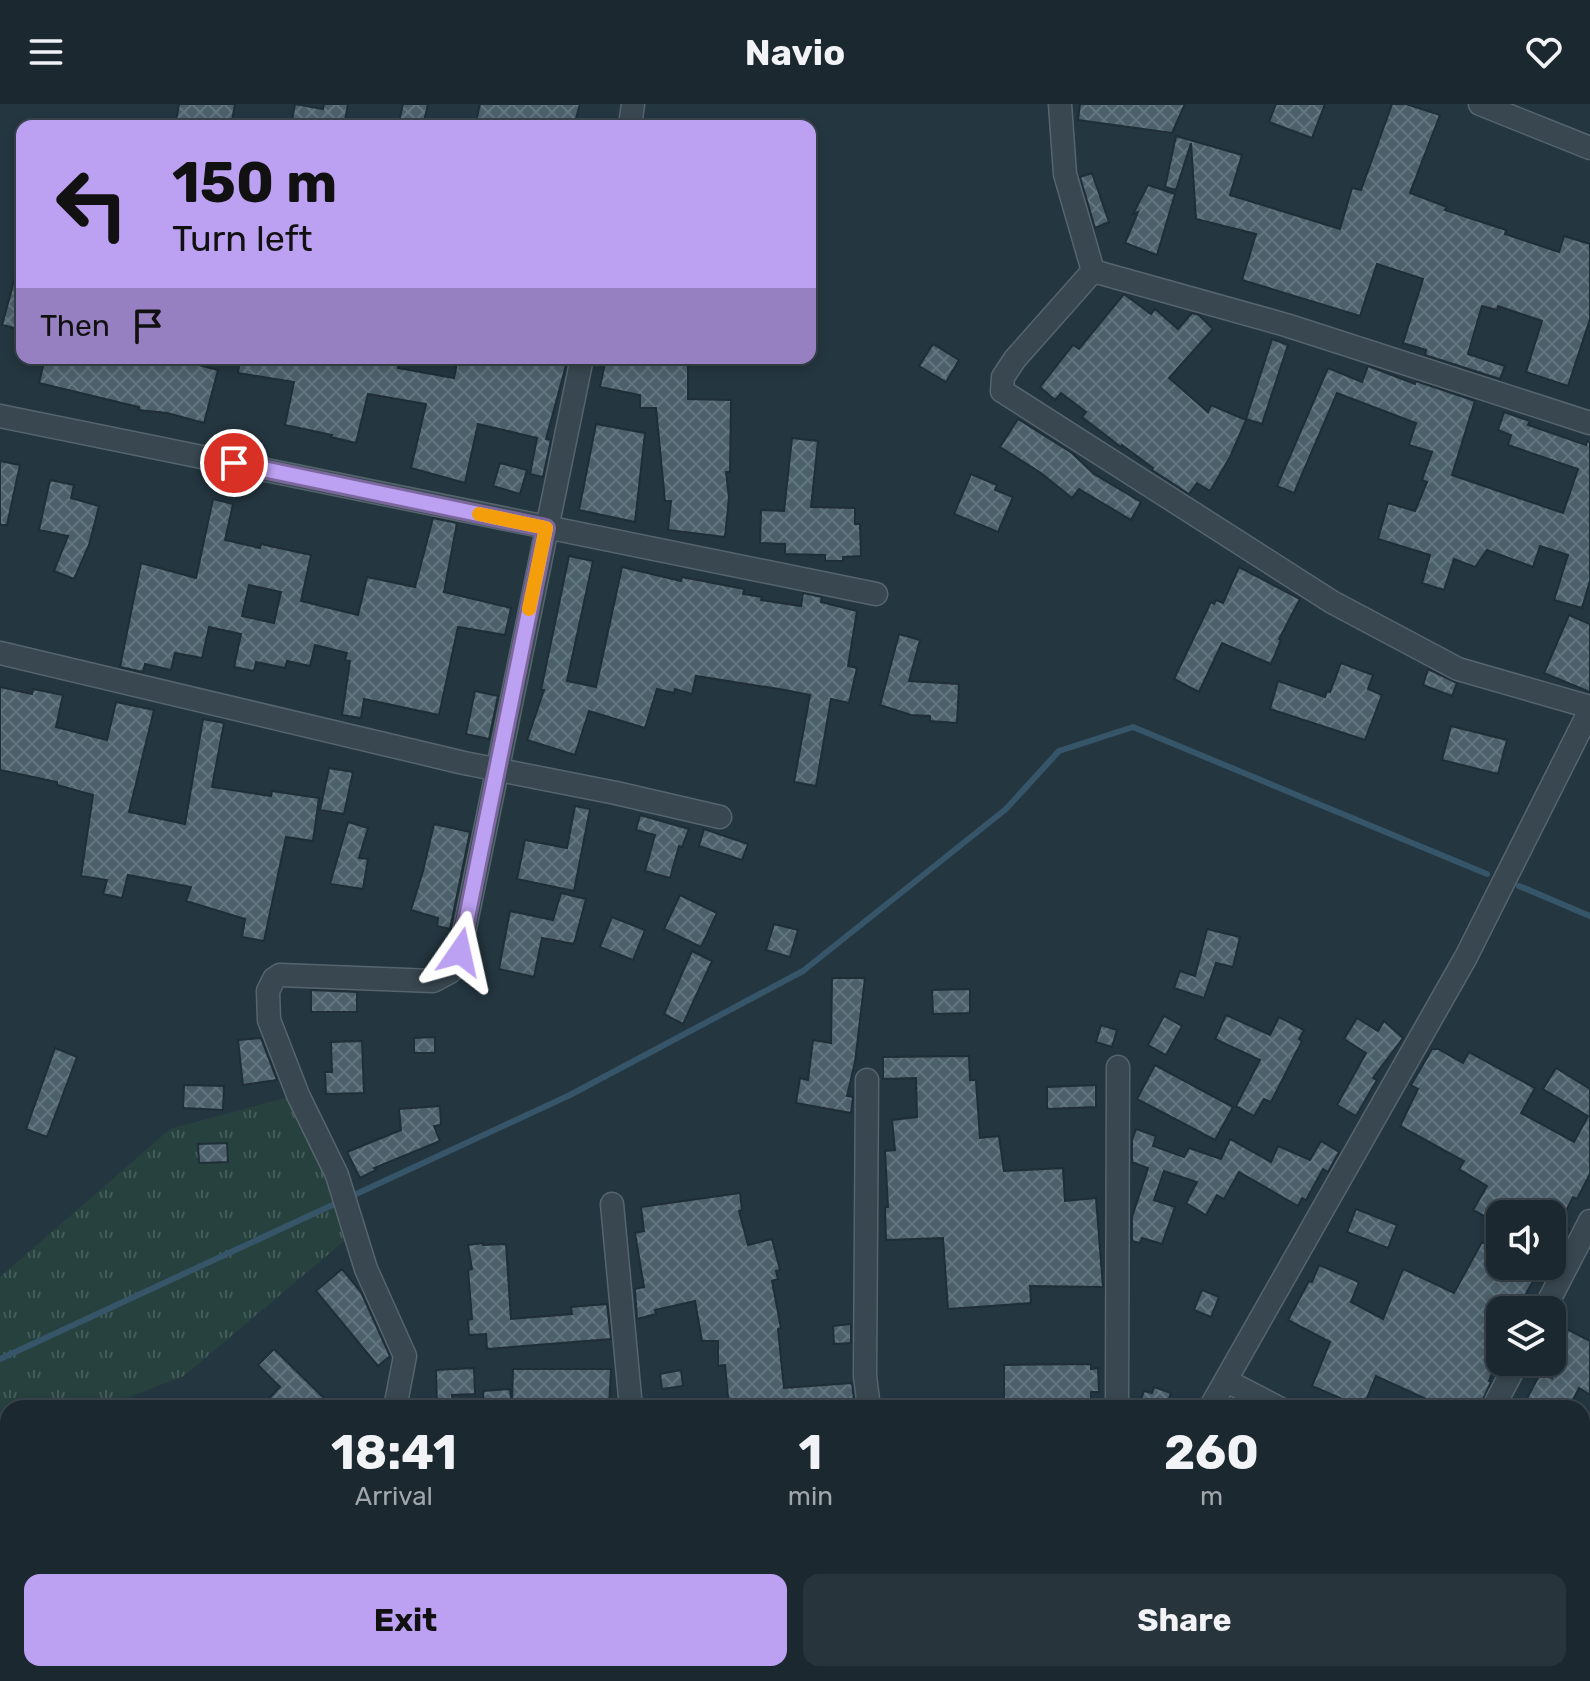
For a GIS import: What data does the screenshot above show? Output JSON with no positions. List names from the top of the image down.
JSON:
{
  "page": {
    "header": "Navio",
    "turn": ["150 m", "Turn left"],
    "then": "Then",
    "eta": [
      "18:41",
      "Arrival",
      "1",
      "min",
      "260",
      "m"
    ],
    "buttons": ["Exit", "Share"]
  }
}
